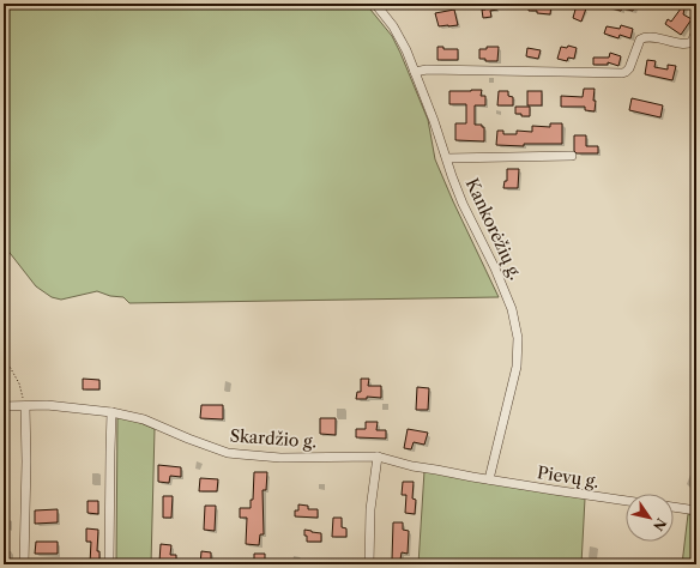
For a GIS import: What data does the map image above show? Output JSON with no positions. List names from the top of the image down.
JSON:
{
  "streets": {
    "street": ["Kankorėžių g.", "Skardžio g.", "Pievų g."]
  },
  "crossings": [
    ["Kankorėžių g.", "Skardžio g."],
    ["Kankorėžių g.", "Pievų g."],
    ["Skardžio g.", "Pievų g."]
  ],
  "north": "bottom right"
}
